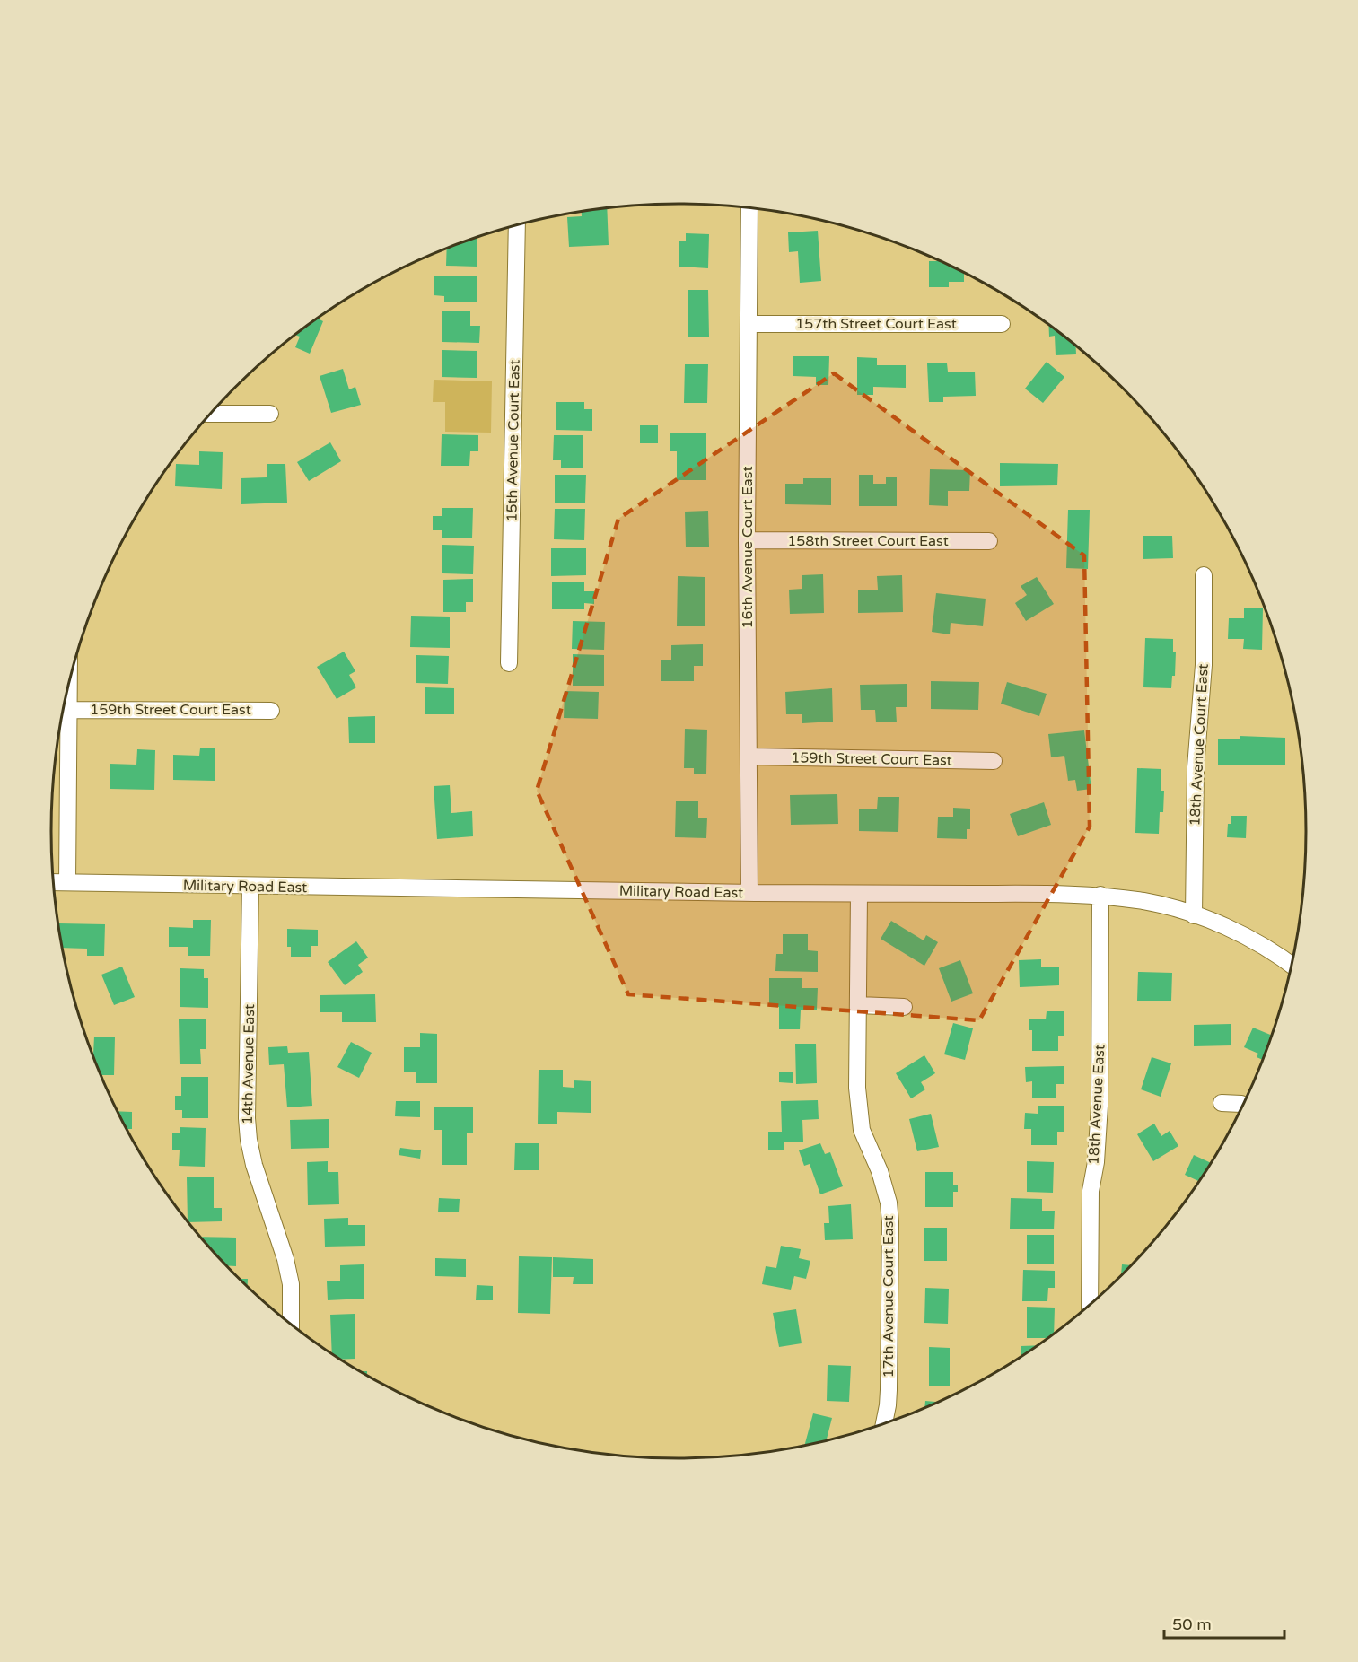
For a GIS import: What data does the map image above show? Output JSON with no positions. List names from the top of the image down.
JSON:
{
  "streets": {
    "street": [
      "157th Street Court East",
      "15th Avenue Court East",
      "158th Street Court East",
      "16th Avenue Court East",
      "159th Street Court East",
      "18th Avenue Court East",
      "Military Road East",
      "14th Avenue East",
      "18th Avenue East",
      "17th Avenue Court East"
    ]
  },
  "crossings": [
    ["157th Street Court East", "16th Avenue Court East"],
    ["158th Street Court East", "16th Avenue Court East"],
    ["16th Avenue Court East", "159th Street Court East"],
    ["16th Avenue Court East", "Military Road East"],
    ["18th Avenue Court East", "Military Road East"],
    ["Military Road East", "14th Avenue East"],
    ["Military Road East", "18th Avenue East"],
    ["Military Road East", "17th Avenue Court East"]
  ],
  "scale_bar": "50 m"
}
